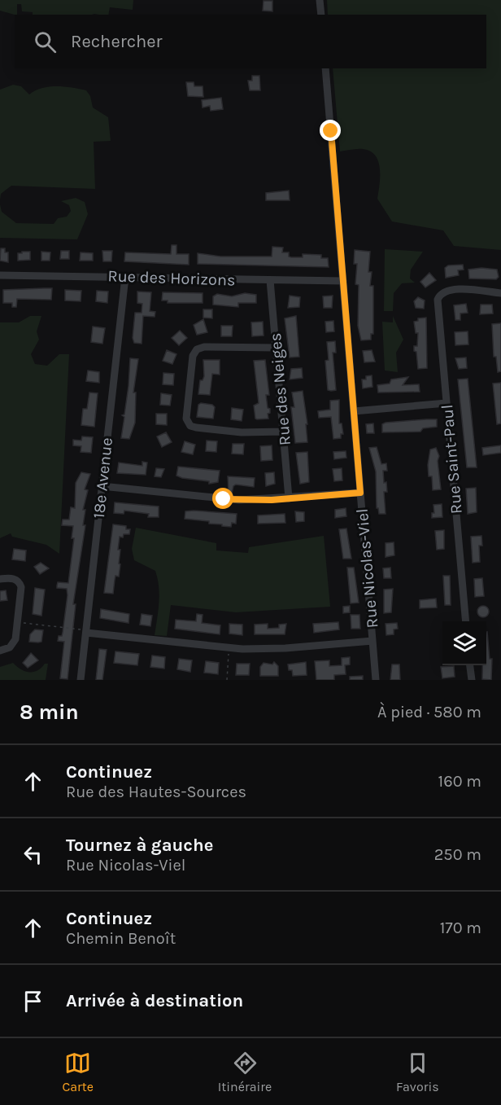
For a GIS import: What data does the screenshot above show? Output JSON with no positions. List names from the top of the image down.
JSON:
{
  "streets": {
    "street": [
      "Rue des Horizons",
      "Rue des Neiges",
      "Rue Saint-Paul",
      "18e Avenue",
      "Rue Nicolas-Viel"
    ]
  },
  "crossings": [
    ["Rue des Horizons", "Rue des Neiges"],
    ["Rue des Horizons", "18e Avenue"],
    ["Rue des Horizons", "Rue Nicolas-Viel"]
  ],
  "page": {
    "search": "Rechercher",
    "heading": ["8 min", "À pied · 580 m"],
    "list": [
      ["Continuez", "Rue des Hautes-Sources", "160 m"],
      ["Tournez à gauche", "Rue Nicolas-Viel", "250 m"],
      ["Continuez", "Chemin Benoît", "170 m"],
      "Arrivée à destination"
    ],
    "nav": ["Carte", "Itinéraire", "Favoris"]
  }
}
